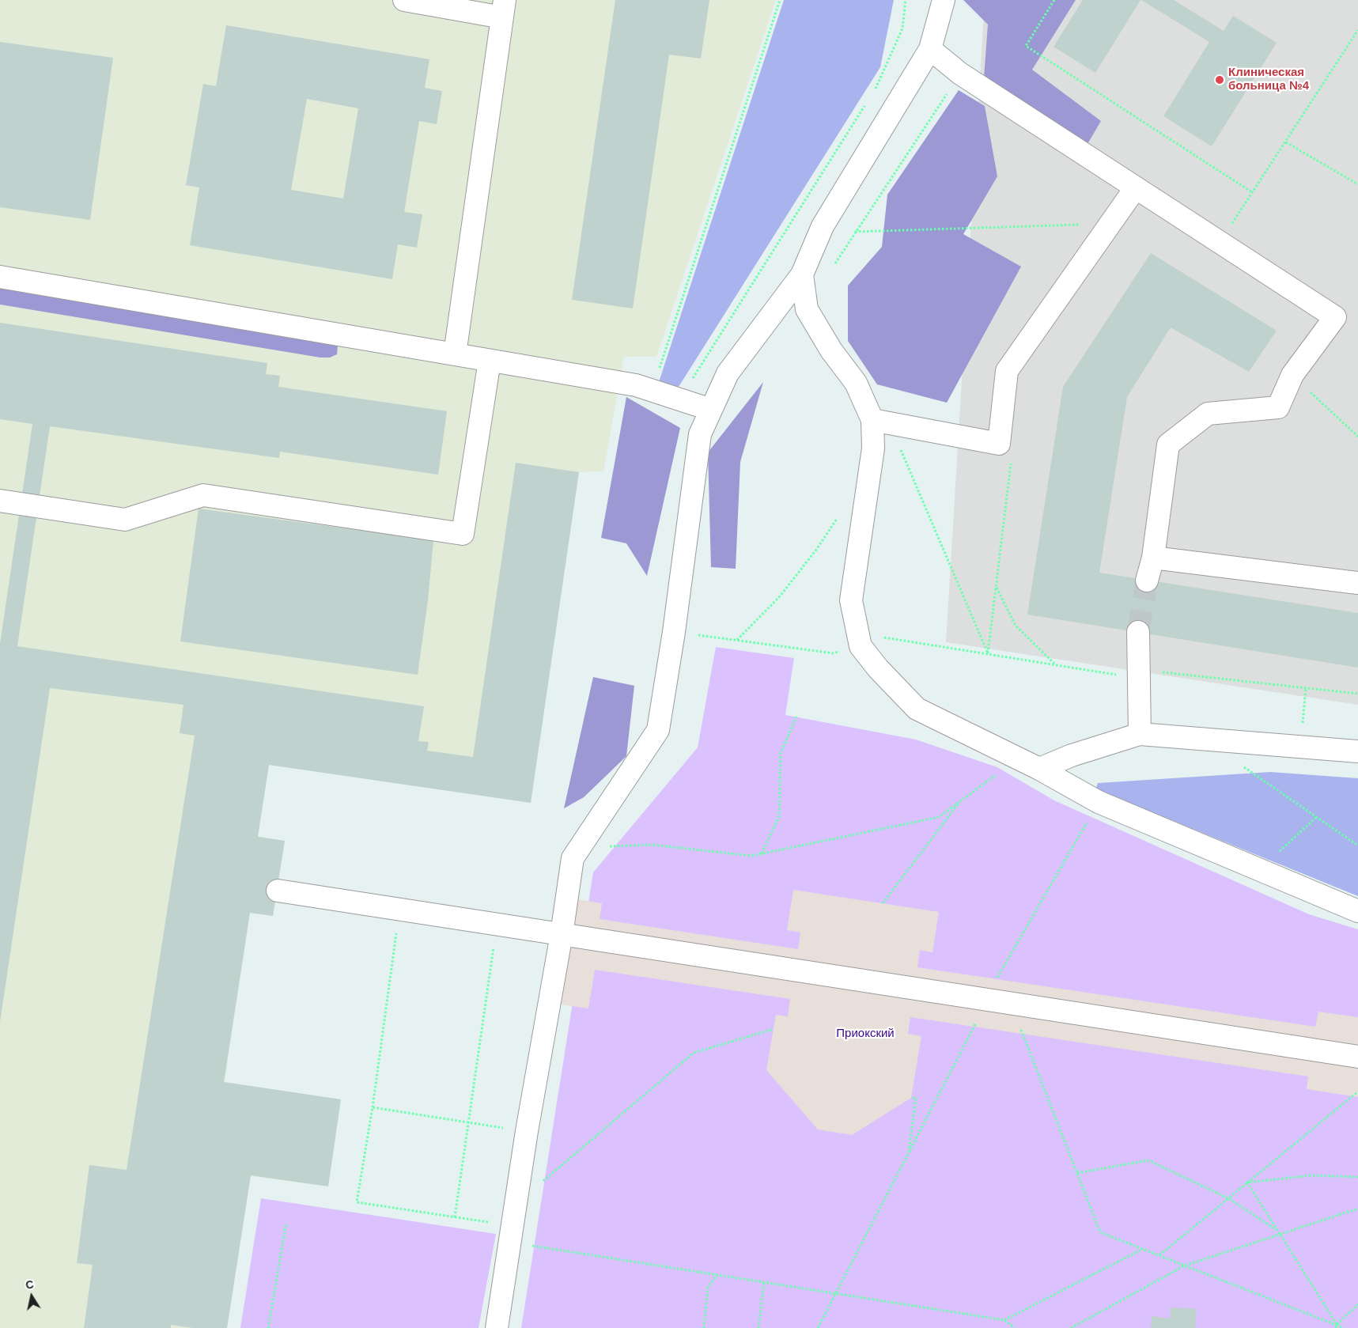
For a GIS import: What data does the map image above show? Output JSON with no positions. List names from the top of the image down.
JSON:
{
  "parks": ["Приокский"],
  "places": ["Клиническая больница №4"],
  "north": "top"
}
